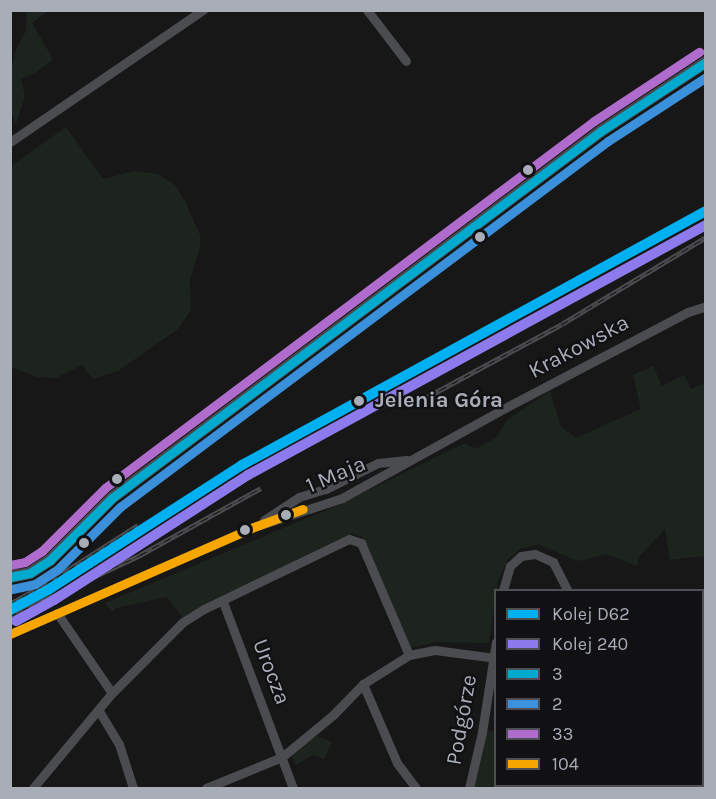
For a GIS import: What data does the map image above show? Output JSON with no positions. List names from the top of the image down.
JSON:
{
  "streets": {
    "street": [
      "Krakowska",
      "1 Maja",
      "Urocza",
      "Podgórze"
    ]
  },
  "crossings": [
    ["Krakowska", "1 Maja"]
  ],
  "places": ["Jelenia Góra"],
  "lines": [
    "transit line 33",
    "transit line 3",
    "transit line 2",
    "rail line D62",
    "rail line 240",
    "transit line 104"
  ],
  "legend": [
    "Kolej D62",
    "Kolej 240",
    "3",
    "2",
    "33",
    "104"
  ]
}
